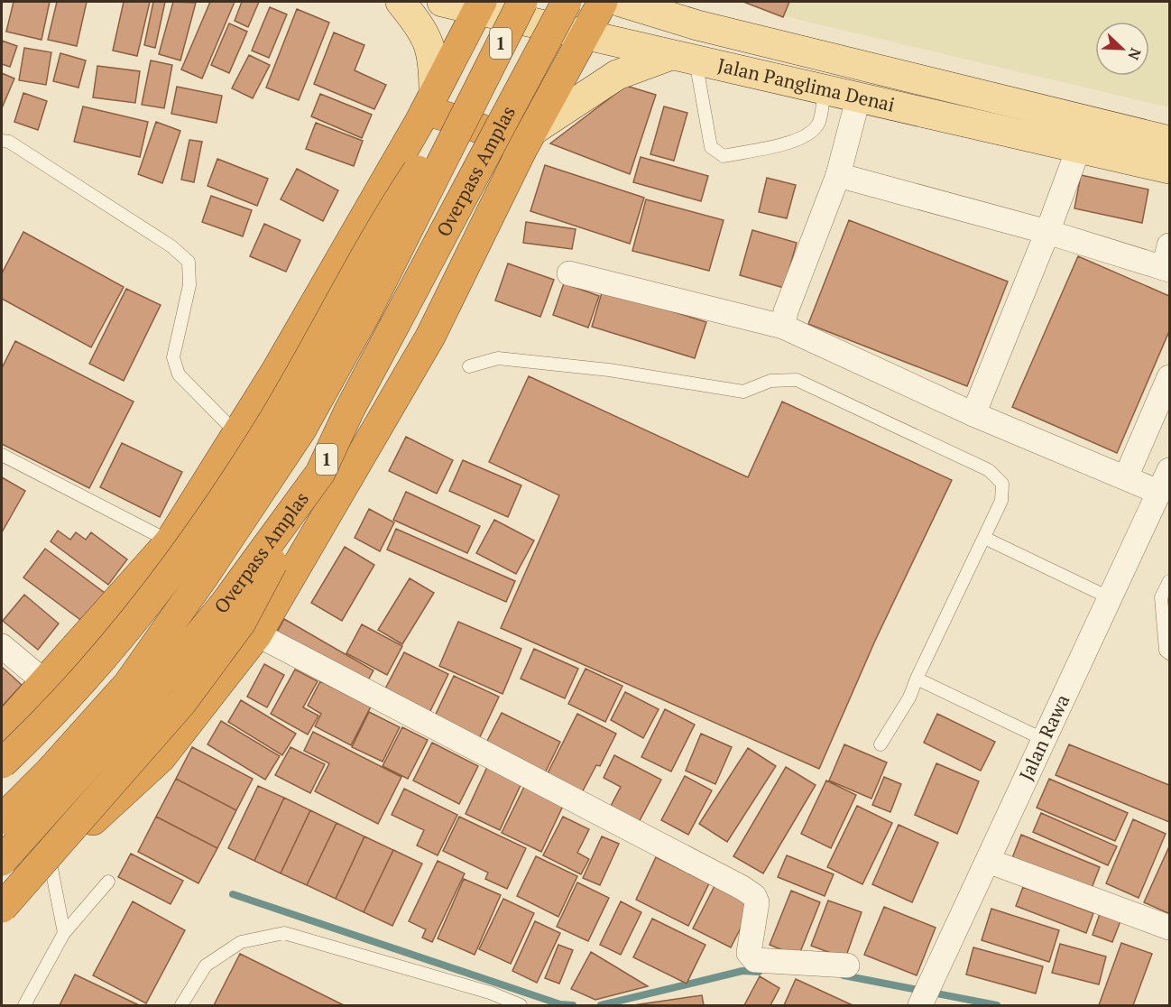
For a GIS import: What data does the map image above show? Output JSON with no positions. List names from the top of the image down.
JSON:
{
  "streets": {
    "highway": ["1", "Overpass Amplas"],
    "main road": ["Jalan Panglima Denai"],
    "street": ["Jalan Rawa"]
  },
  "north": "bottom right"
}
